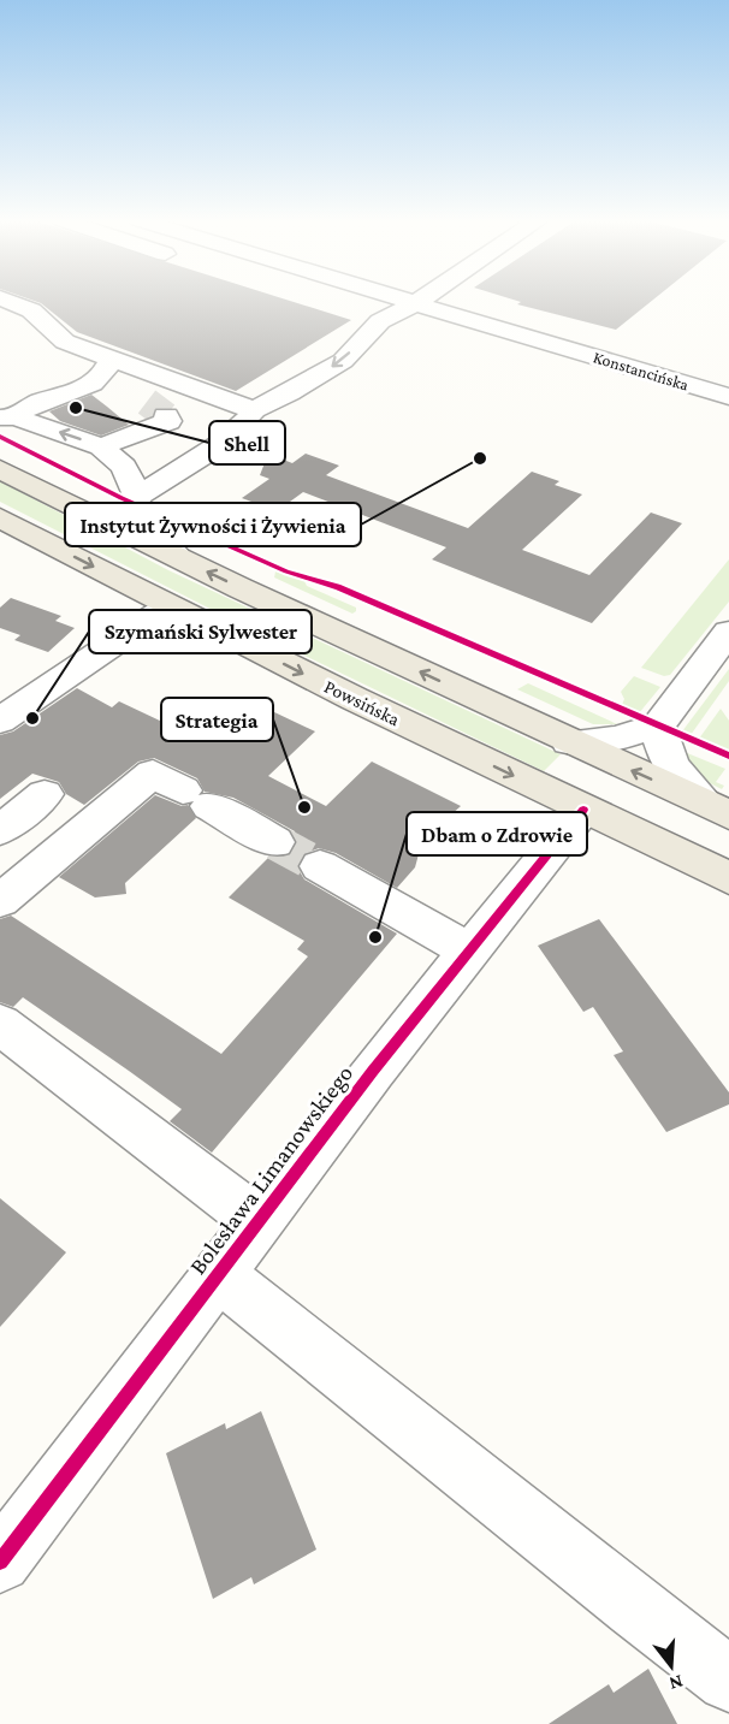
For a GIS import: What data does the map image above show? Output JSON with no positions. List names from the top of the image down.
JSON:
{
  "streets": {
    "main road": ["Powsińska"],
    "street": ["Konstancińska", "Bolesława Limanowskiego"]
  },
  "crossings": [
    ["Powsińska", "Bolesława Limanowskiego"]
  ],
  "places": [
    "Shell",
    "Instytut Żywności i Żywienia",
    "Szymański Sylwester",
    "Strategia",
    "Dbam o Zdrowie"
  ],
  "north": "bottom"
}
